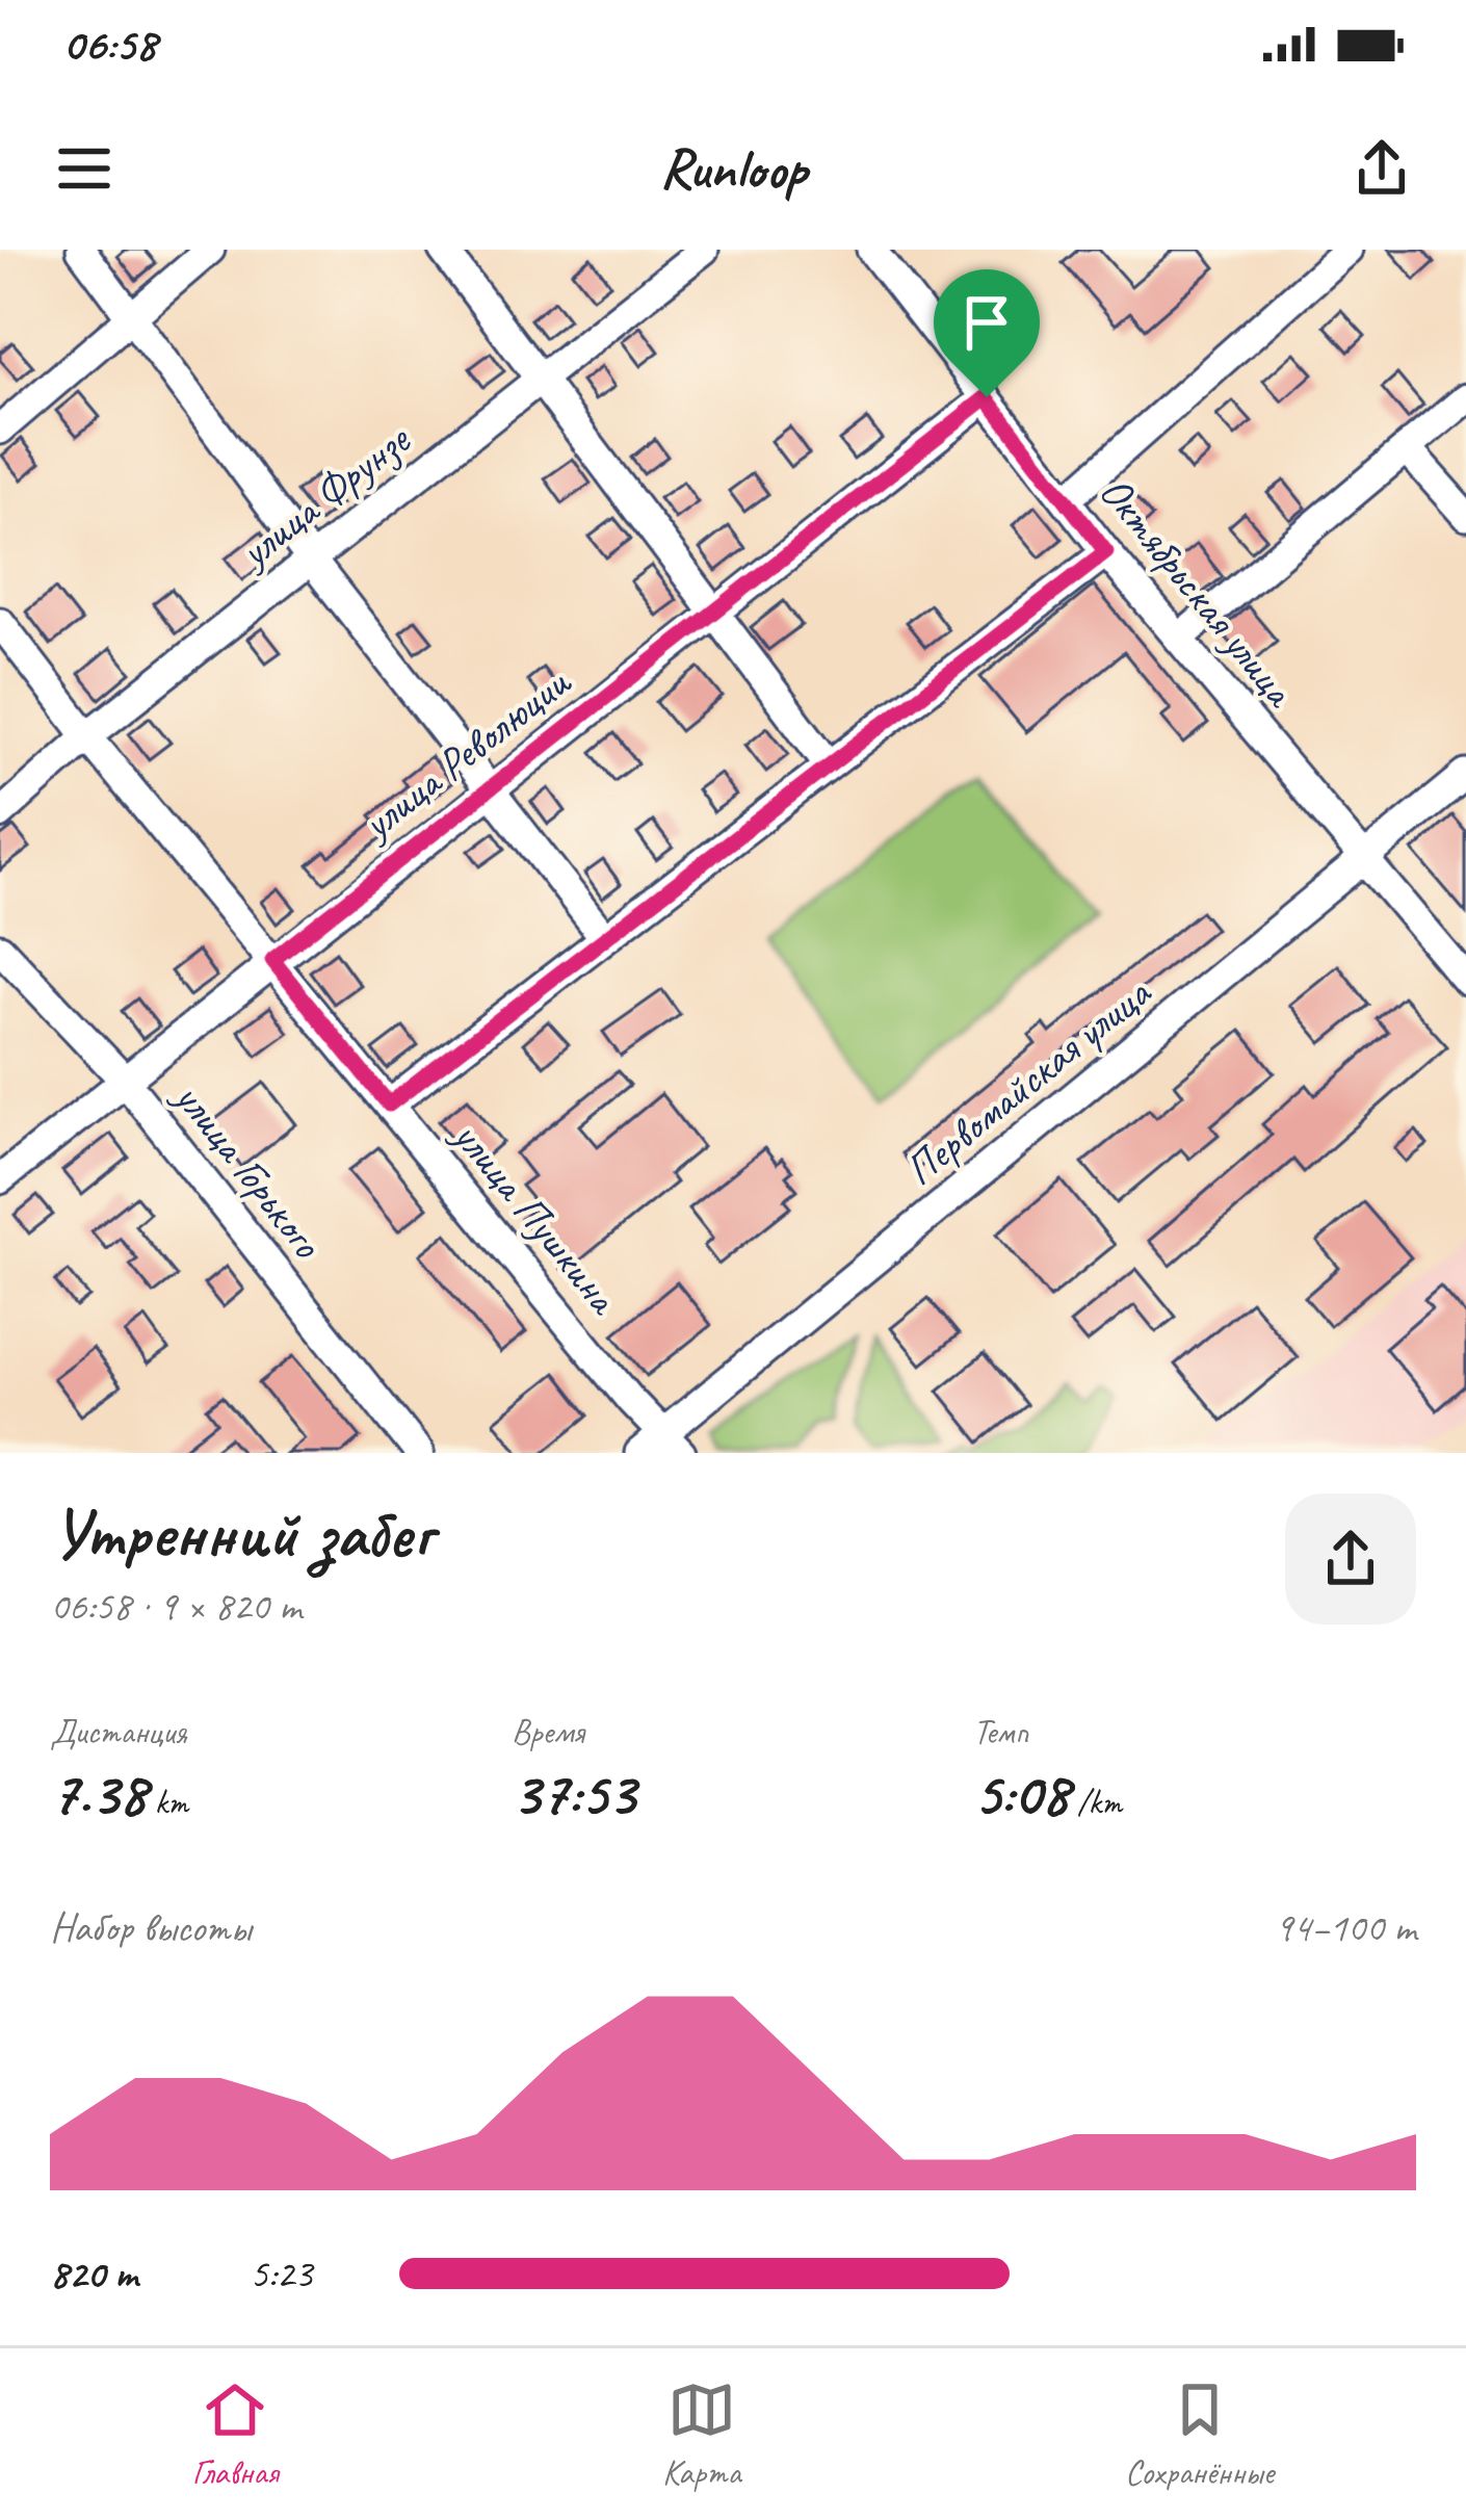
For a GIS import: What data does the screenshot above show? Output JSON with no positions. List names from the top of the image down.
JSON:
{
  "streets": {
    "street": [
      "улица Фрунзе",
      "Октябрьская улица",
      "улица Революции",
      "Первомайская улица",
      "улица Горького",
      "улица Пушкина"
    ]
  },
  "crossings": [
    ["улица Фрунзе", "улица Пушкина"],
    ["Октябрьская улица", "улица Революции"],
    ["Октябрьская улица", "Первомайская улица"],
    ["улица Революции", "улица Горького"],
    ["улица Революции", "улица Пушкина"],
    ["Первомайская улица", "улица Пушкина"]
  ],
  "page": {
    "status": "06:58",
    "header": "Runloop",
    "heading": ["Утренний забег", "06:58 · 9 × 820 m"],
    "stats": [
      ["Дистанция", "7.38 km"],
      ["Время", "37:53"],
      ["Темп", "5:08 /km"]
    ],
    "chart": ["Набор высоты", "94–100 m"],
    "list": [
      {
        "name": "820 m",
        "note": "5:23"
      }
    ],
    "tabs": ["Главная", "Карта", "Сохранённые"]
  }
}
